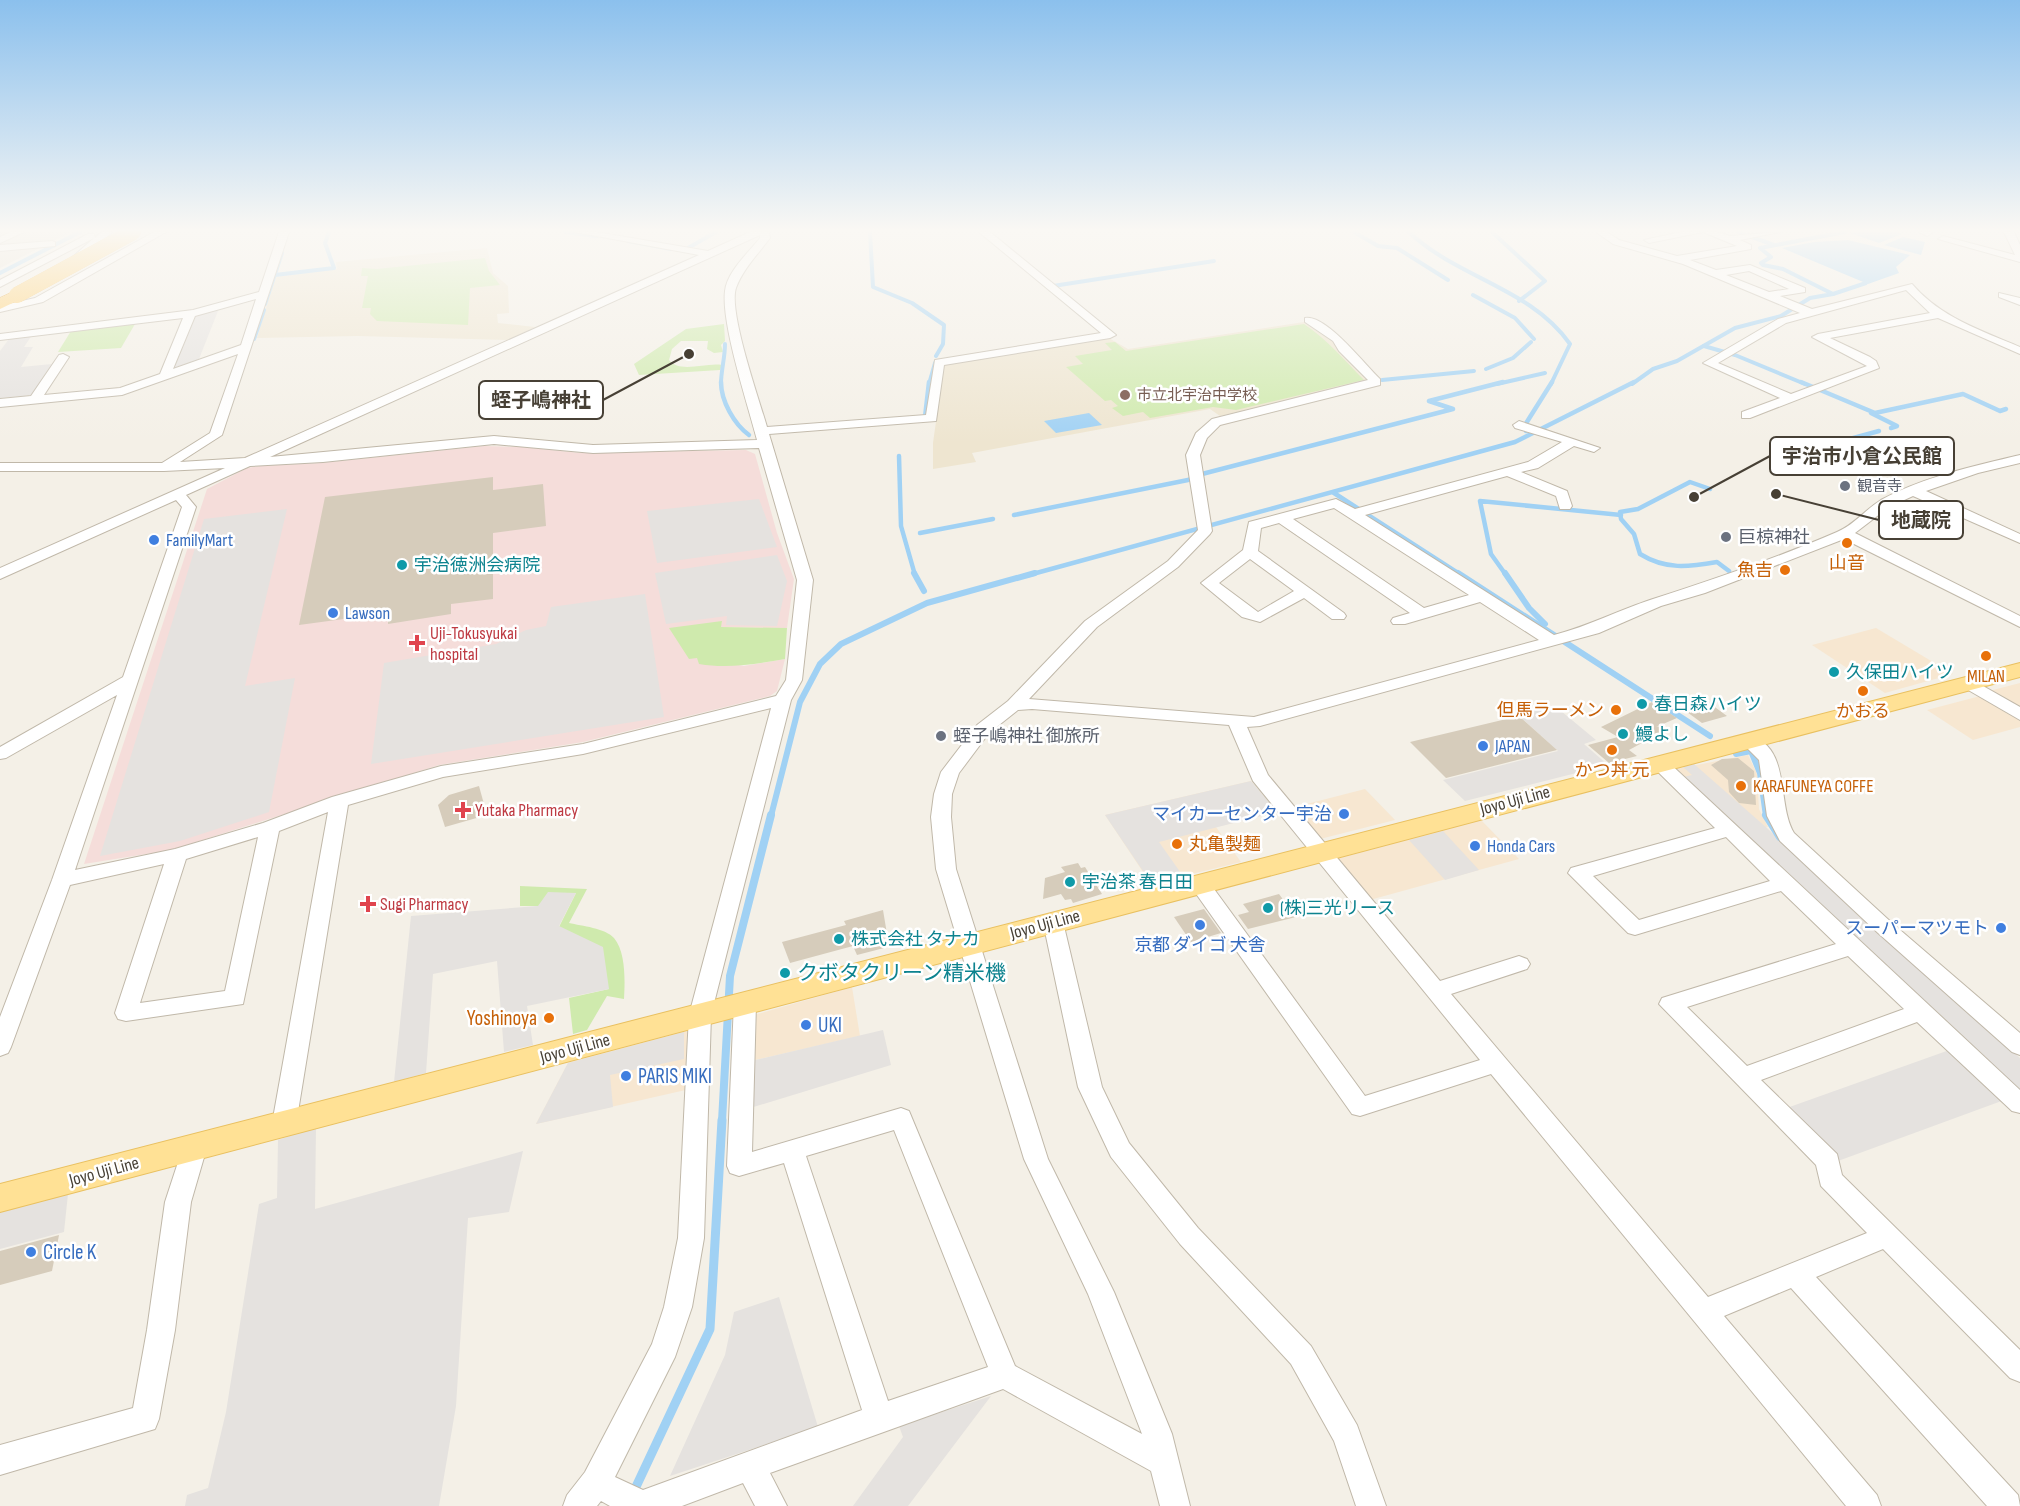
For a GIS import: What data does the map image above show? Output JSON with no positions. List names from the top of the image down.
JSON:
{
  "streets": {
    "main road": ["Joyo Uji Line"]
  },
  "places": {
    "other": [
      "蛭子嶋神社",
      "市立北宇治中学校",
      "観音寺",
      "地蔵院",
      "宇治市小倉公民館",
      "巨椋神社",
      "FamilyMart",
      "山音",
      "宇治徳洲会病院",
      "魚吉",
      "Lawson",
      "MILAN",
      "久保田ハイツ",
      "かおる",
      "春日森ハイツ",
      "但馬ラーメン",
      "鰻よし",
      "蛭子嶋神社 御旅所",
      "JAPAN",
      "かつ丼 元",
      "KARAFUNEYA COFFE",
      "マイカーセンター宇治",
      "丸亀製麺",
      "Honda Cars",
      "宇治茶 春日田",
      "(株)三光リース",
      "京都 ダイゴ 犬舎",
      "スーパーマツモト",
      "株式会社 タナカ",
      "クボタクリーン精米機",
      "Yoshinoya",
      "UKI",
      "PARIS MIKI",
      "Circle K"
    ],
    "health": ["Uji-Tokusyukai hospital", "Yutaka Pharmacy", "Sugi Pharmacy"]
  }
}
